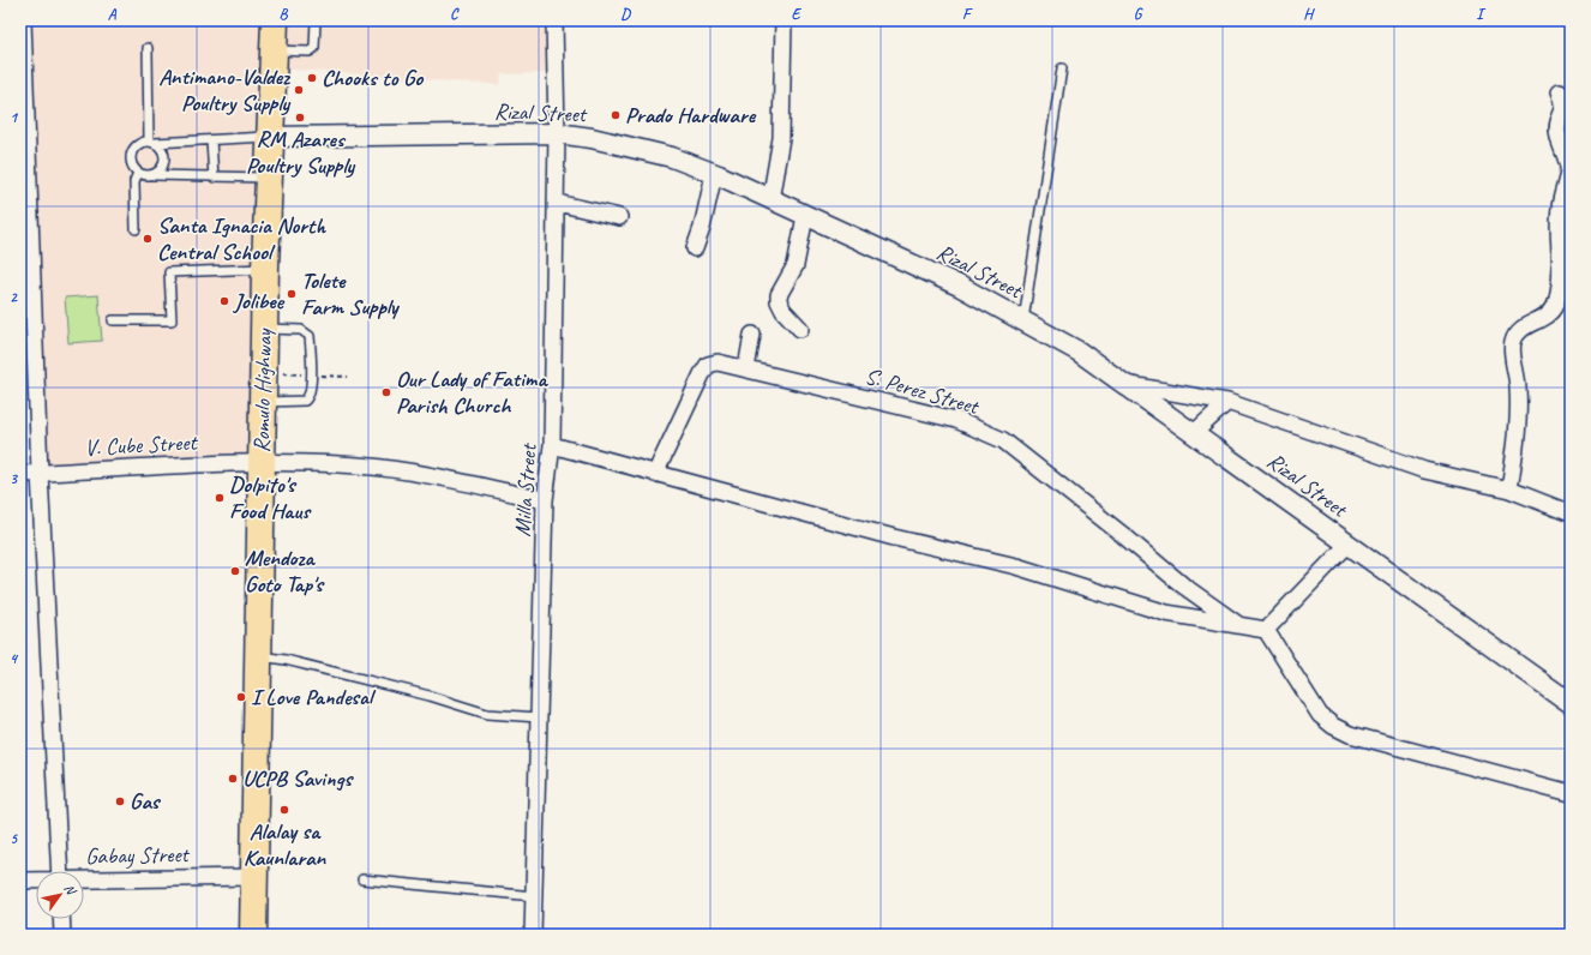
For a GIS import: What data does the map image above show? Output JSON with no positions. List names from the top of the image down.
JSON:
{
  "streets": {
    "highway": ["Romulo Highway"],
    "street": [
      "Rizal Street",
      "S. Perez Street",
      "V. Cube Street",
      "Milla Street",
      "Gabay Street"
    ]
  },
  "crossings": [
    ["Rizal Street", "Romulo Highway"],
    ["Rizal Street", "Milla Street"],
    ["Romulo Highway", "V. Cube Street"],
    ["Romulo Highway", "Gabay Street"],
    ["V. Cube Street", "Milla Street"]
  ],
  "places": [
    "Chooks to Go",
    "Antimano-Valdez Poultry Supply",
    "Prado Hardware",
    "RM Azares Poultry Supply",
    "Santa Ignacia North Central School",
    "Tolete Farm Supply",
    "Jolibee",
    "Our Lady of Fatima Parish Church",
    "Dolpito's Food Haus",
    "Mendoza Goto Tap's",
    "I Love Pandesal",
    "UCPB Savings",
    "Gas",
    "Alalay sa Kaunlaran"
  ],
  "north": "top right",
  "grid": {
    "columns": [
      "A",
      "B",
      "C",
      "D",
      "E",
      "F",
      "G",
      "H",
      "I"
    ],
    "rows": [
      "1",
      "2",
      "3",
      "4",
      "5"
    ]
  }
}
